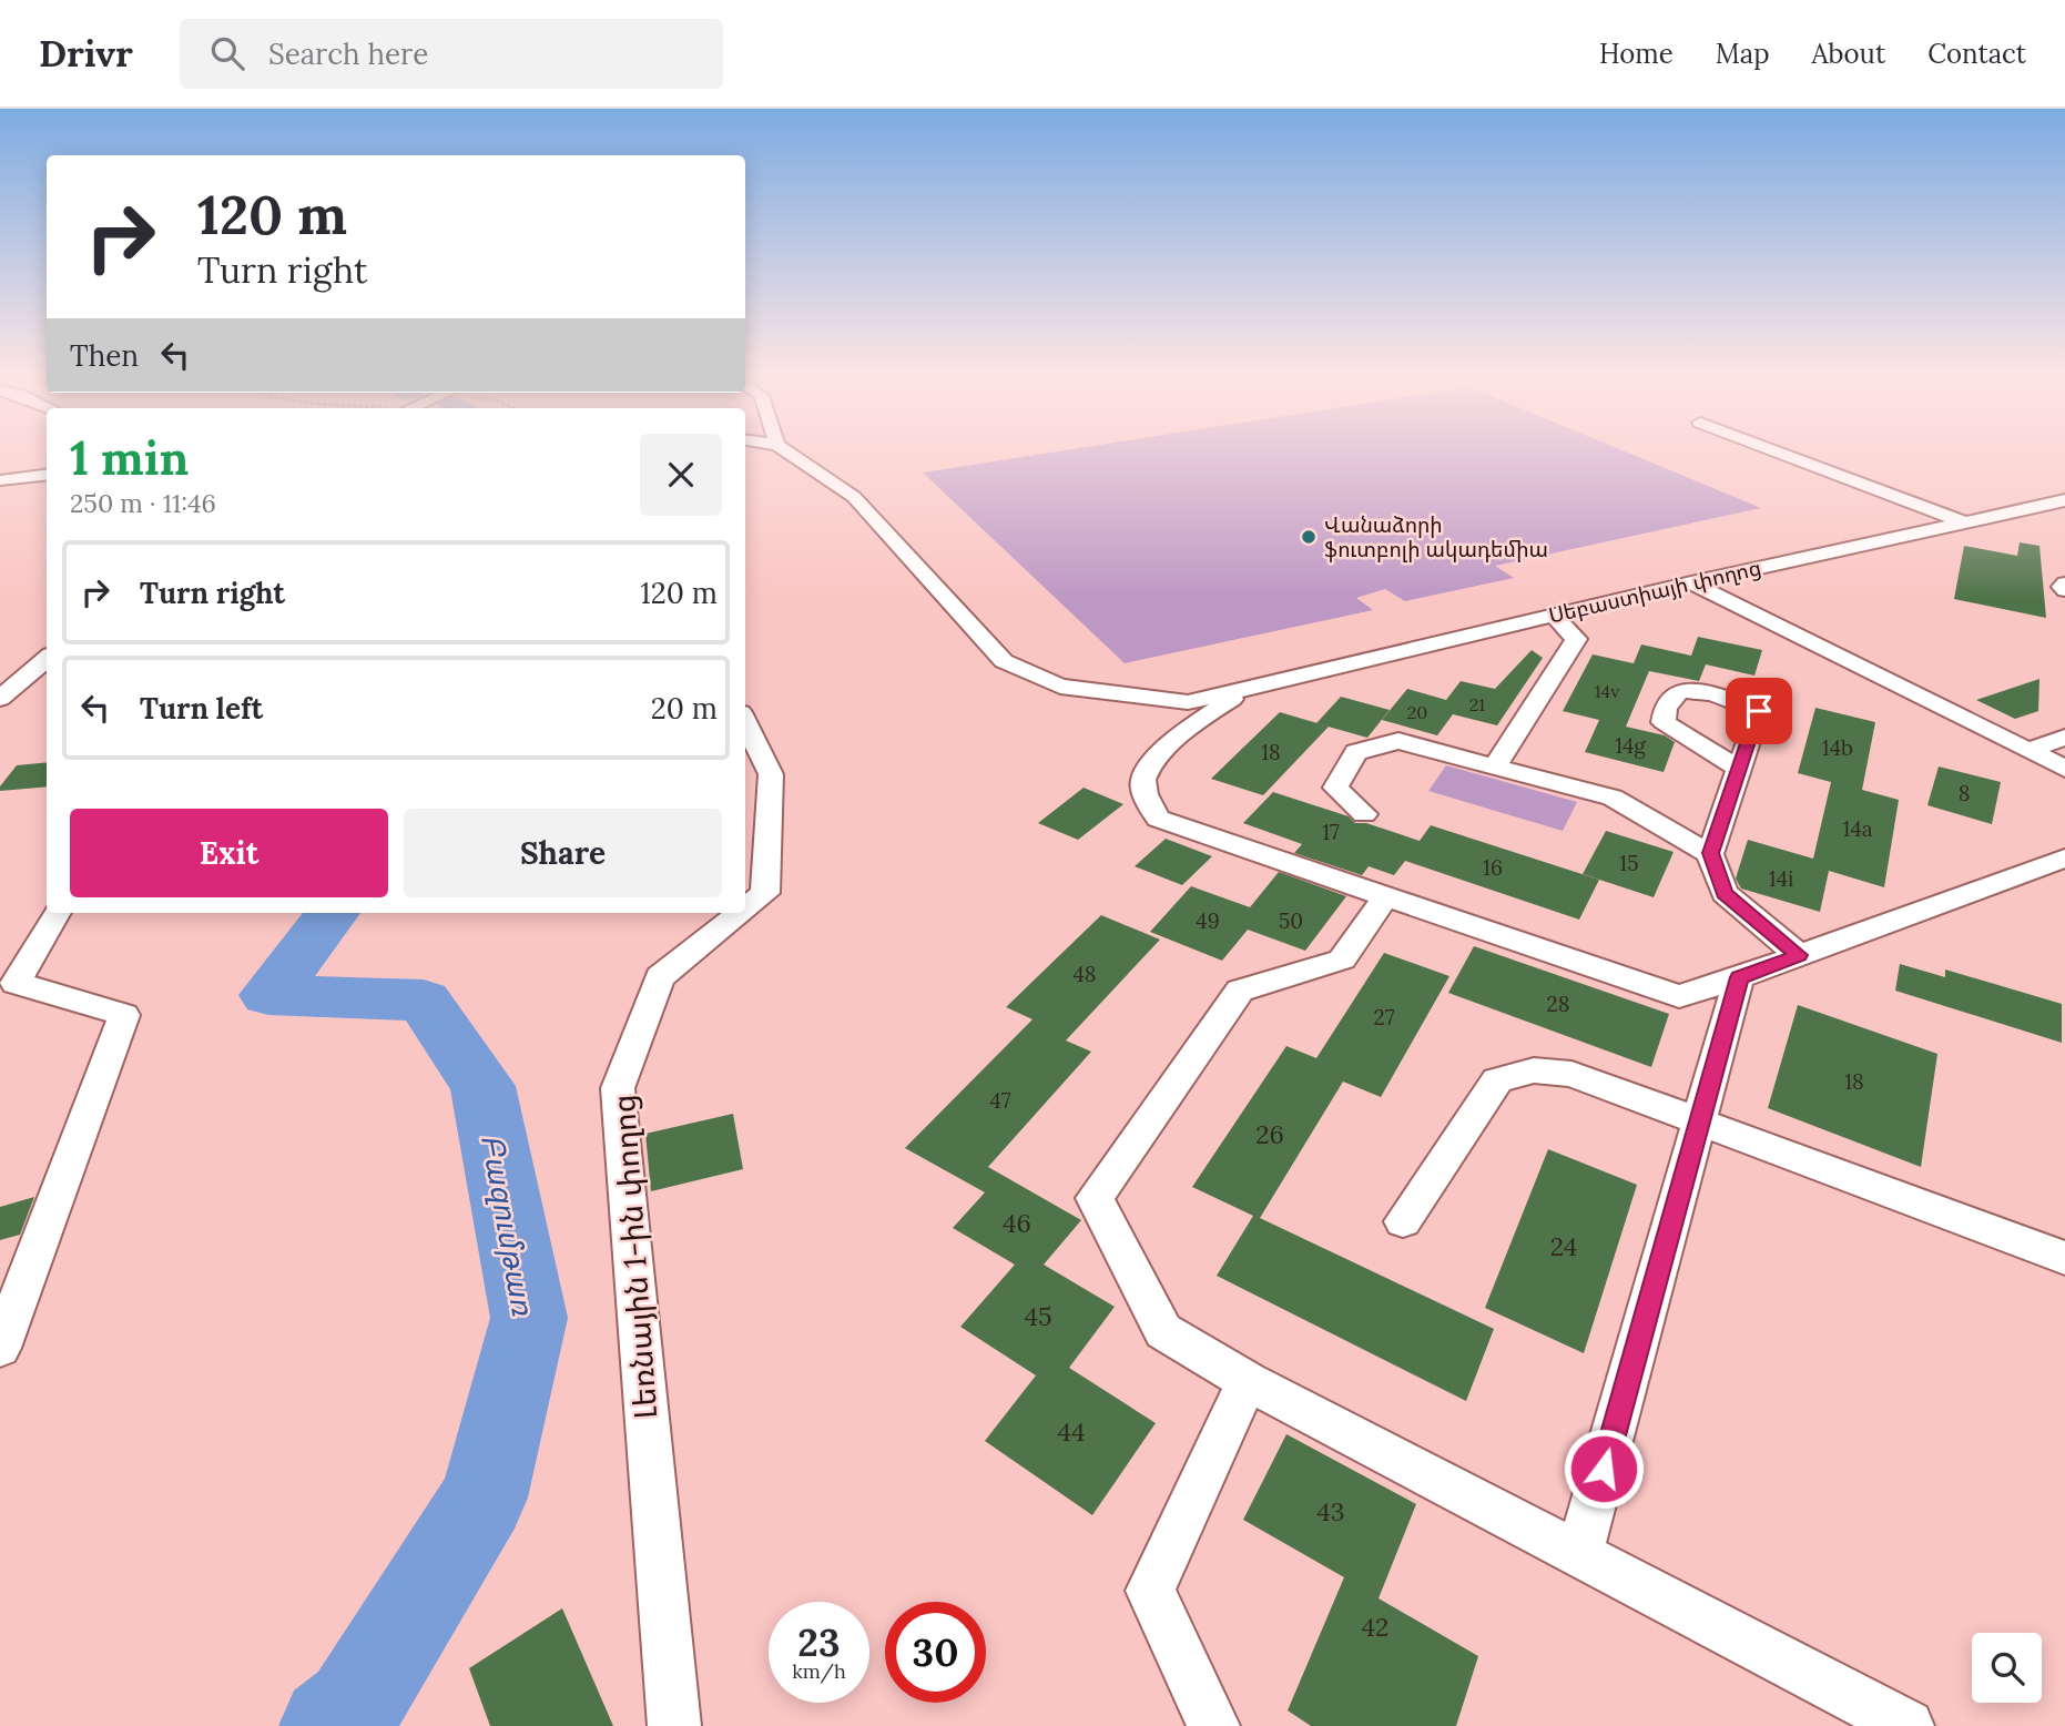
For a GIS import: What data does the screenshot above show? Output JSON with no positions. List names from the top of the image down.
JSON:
{
  "streets": {
    "street": ["Սեբաստիայի փողոց", "Լեռնային 1-ին փողոց"]
  },
  "water": ["Բազումթառ"],
  "places": ["Վանաձորի ֆուտբոլի ակադեմիա"],
  "house_numbers": [
    "14v",
    "21",
    "20",
    "14g",
    "14b",
    "18",
    "8",
    "14a",
    "17",
    "15",
    "16",
    "14i",
    "49",
    "50",
    "48",
    "28",
    "27",
    "18",
    "47",
    "26",
    "46",
    "24",
    "45",
    "44",
    "43",
    "42"
  ],
  "page": {
    "header": "Drivr",
    "search": "Search here",
    "nav": [
      "Home",
      "Map",
      "About",
      "Contact"
    ],
    "turn": ["120 m", "Turn right"],
    "then": "Then",
    "heading": ["1 min", "250 m · 11:46"],
    "list": [
      {
        "name": "Turn right",
        "value": "120 m"
      },
      {
        "name": "Turn left",
        "value": "20 m"
      }
    ],
    "buttons": ["Exit", "Share"],
    "speed": "23 km/h",
    "limit": "30"
  }
}
